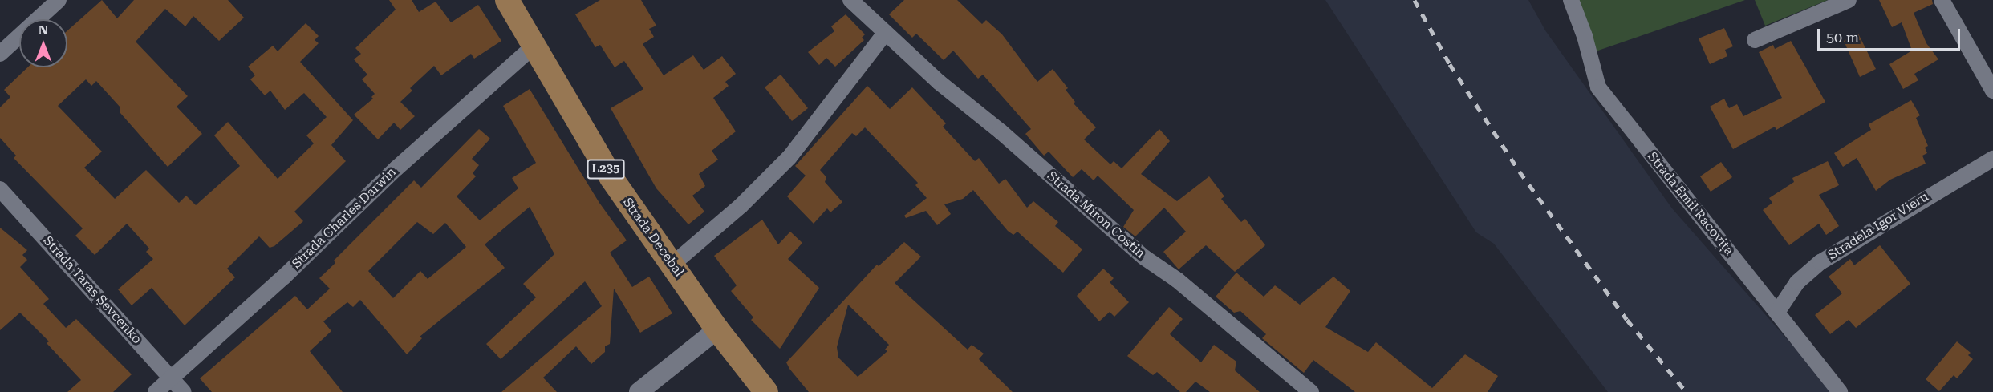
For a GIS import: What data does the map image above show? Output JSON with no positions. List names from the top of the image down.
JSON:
{
  "streets": {
    "main road": ["L235", "Strada Decebal"],
    "street": [
      "Strada Emil Racovița",
      "Strada Miron Costin",
      "Strada Charles Darwin",
      "Stradela Igor Vieru",
      "Strada Taras Șevcenko"
    ]
  },
  "crossings": [
    ["Strada Emil Racovița", "Stradela Igor Vieru"],
    ["Strada Charles Darwin", "Strada Decebal"],
    ["Strada Charles Darwin", "Strada Taras Șevcenko"]
  ],
  "scale_bar": "50 m",
  "north": "top"
}
